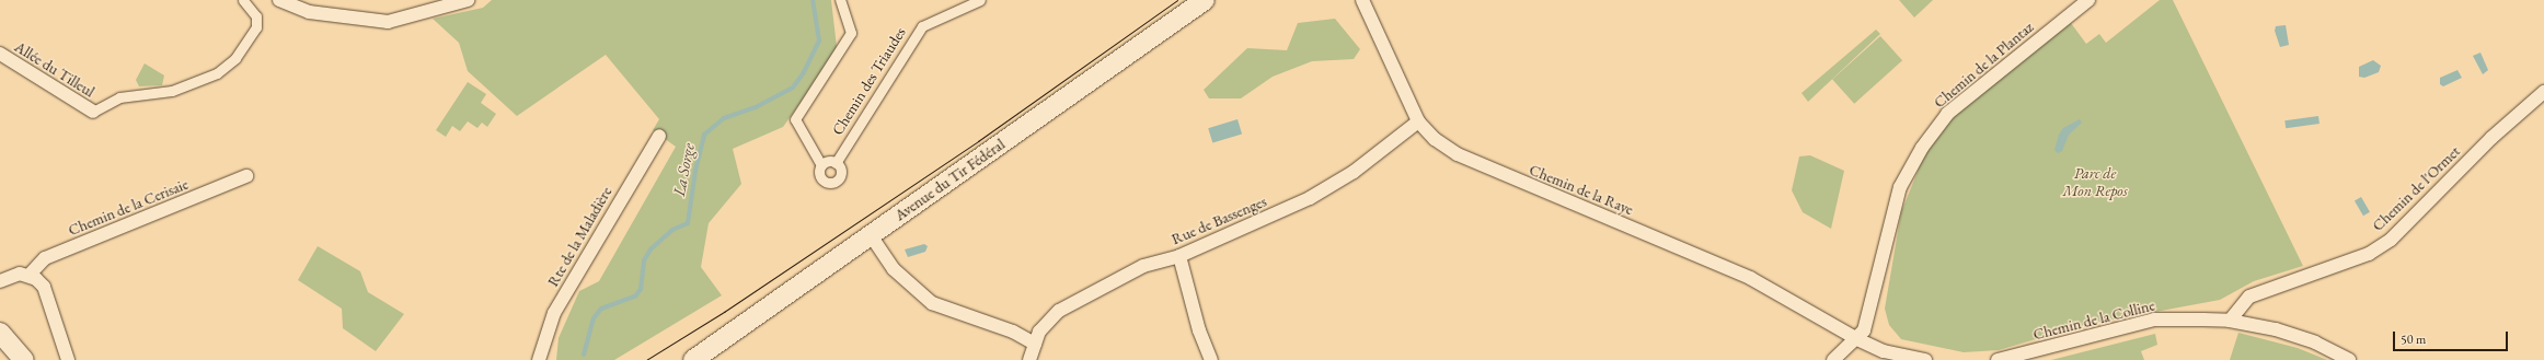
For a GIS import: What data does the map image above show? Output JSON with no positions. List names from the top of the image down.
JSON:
{
  "streets": {
    "main road": ["Avenue du Tir Fédéral"],
    "street": [
      "Chemin de la Plantaz",
      "Allée du Tilleul",
      "Chemin des Triaudes",
      "Chemin de l'Ormet",
      "Chemin de la Raye",
      "Chemin de la Cerisaie",
      "Rue de Bassenges",
      "Rte de la Maladière",
      "Chemin de la Colline"
    ]
  },
  "crossings": [
    ["Chemin de la Plantaz", "Chemin de la Raye"],
    ["Chemin de l'Ormet", "Chemin de la Colline"],
    ["Chemin de la Raye", "Rue de Bassenges"]
  ],
  "water": ["La Sorge"],
  "parks": ["Parc de Mon Repos"],
  "scale_bar": "50 m"
}
